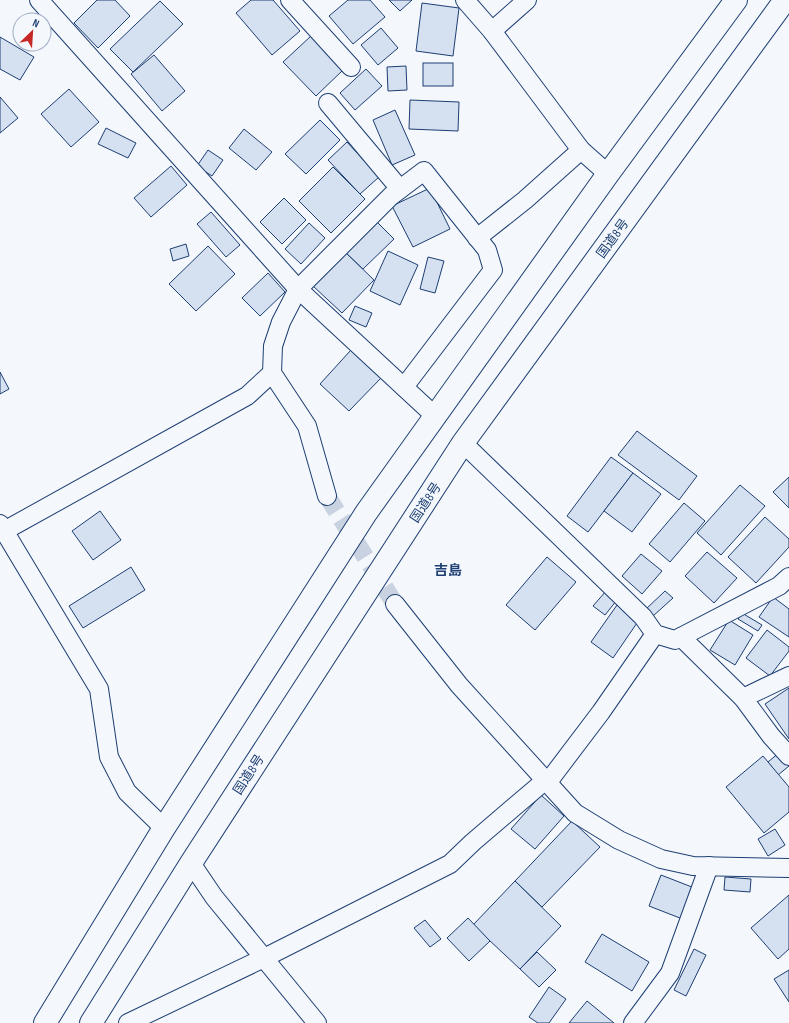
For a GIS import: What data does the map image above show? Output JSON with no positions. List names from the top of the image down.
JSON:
{
  "streets": {
    "highway": ["国道8号"]
  },
  "districts": ["吉島"],
  "north": "top right"
}
